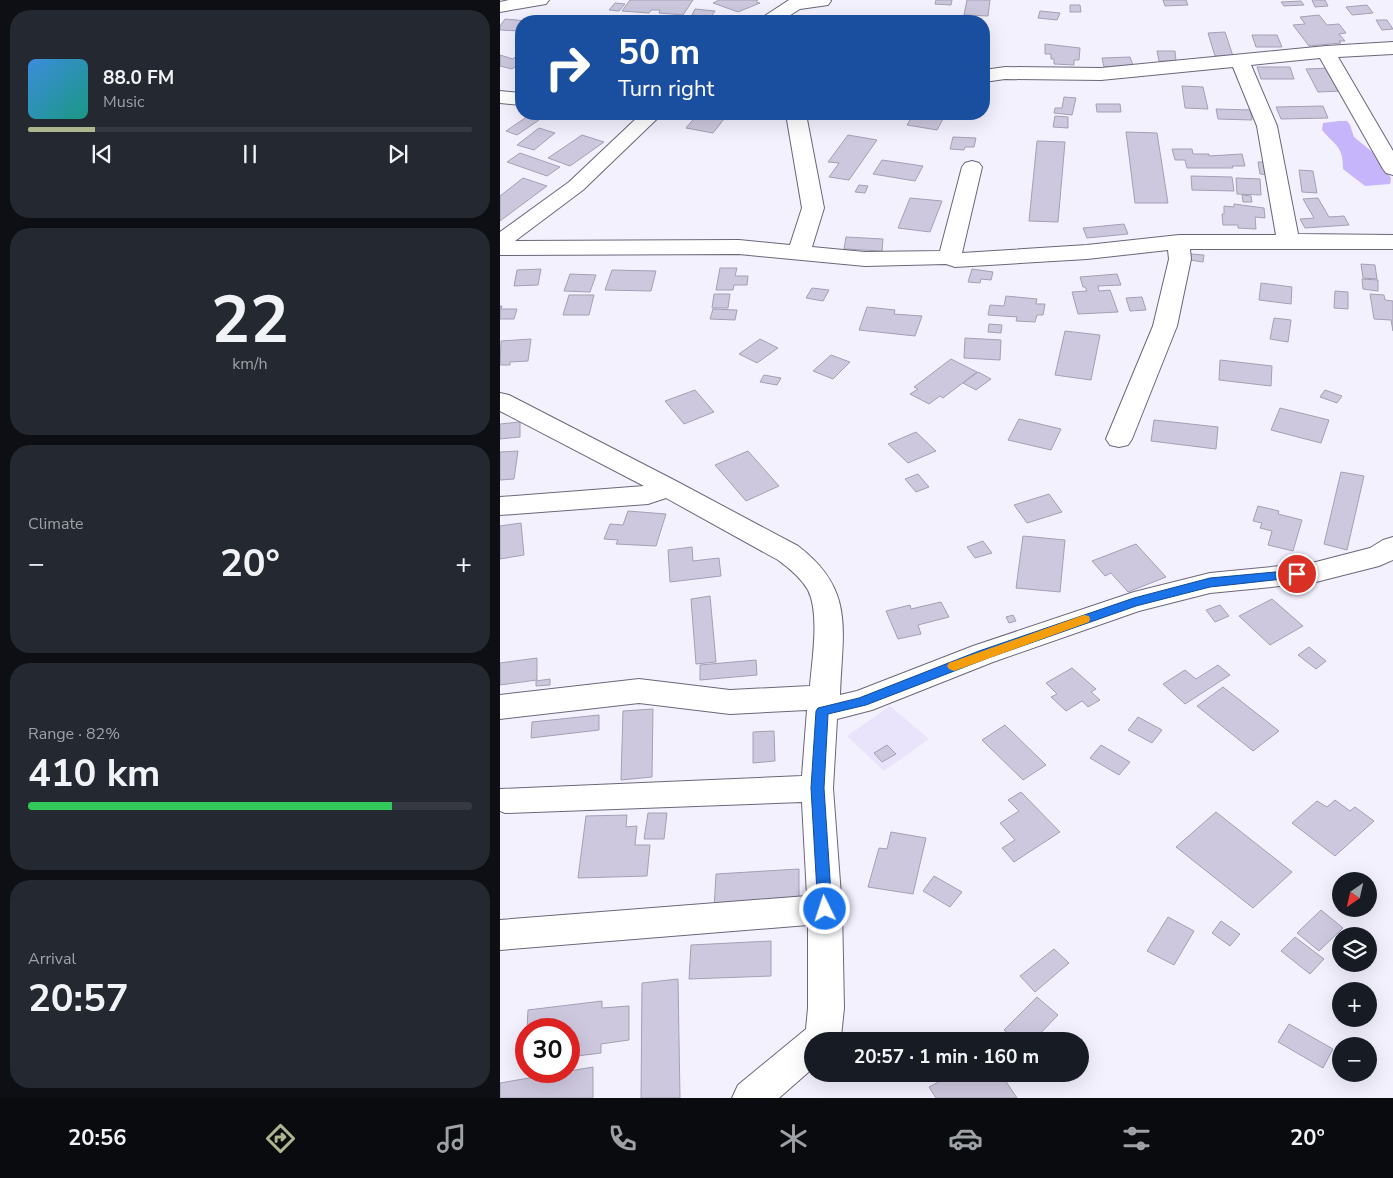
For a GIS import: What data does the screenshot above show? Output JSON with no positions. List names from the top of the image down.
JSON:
{
  "north": "bottom left",
  "page": {
    "turn": ["50 m", "Turn right"],
    "song": ["88.0 FM", "Music"],
    "tile": [
      ["22", "km/h"],
      "Climate",
      ["Range · 82%", "410 km"],
      ["Arrival", "20:57"]
    ],
    "heat": ["−", "20°", "+"],
    "map_buttons": ["+", "−"],
    "limit": "30",
    "trip": "20:57 · 1 min · 160 m",
    "tabs": ["20:56", "20°"]
  }
}
